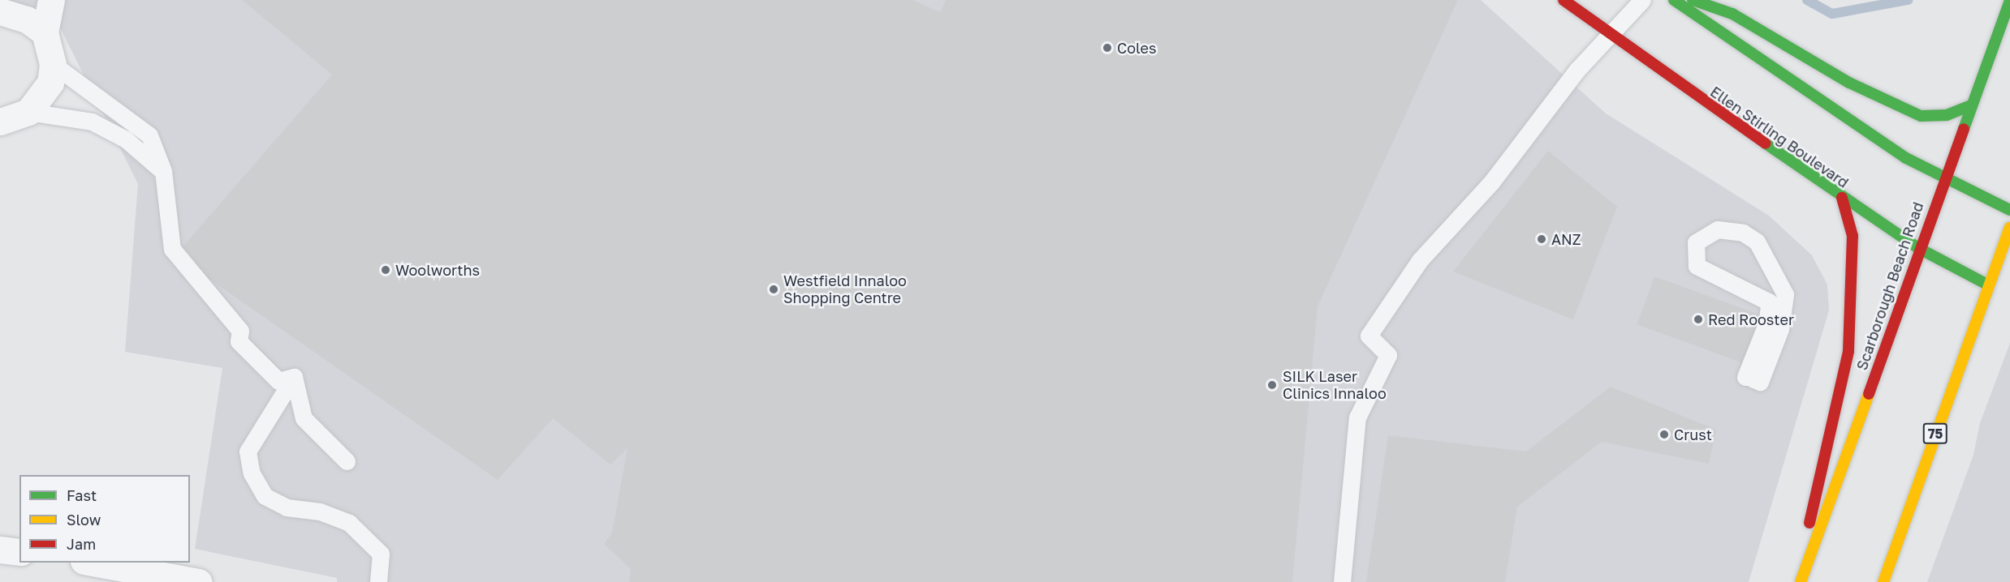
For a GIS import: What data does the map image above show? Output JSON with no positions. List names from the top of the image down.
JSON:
{
  "streets": {
    "main road": ["Ellen Stirling Boulevard", "Scarborough Beach Road", "75"]
  },
  "crossings": [
    ["Ellen Stirling Boulevard", "Scarborough Beach Road"],
    ["Ellen Stirling Boulevard", "75"]
  ],
  "places": [
    "Coles",
    "ANZ",
    "Woolworths",
    "Westfield Innaloo Shopping Centre",
    "Red Rooster",
    "SILK Laser Clinics Innaloo",
    "Crust"
  ],
  "legend": ["Fast", "Slow", "Jam"]
}
